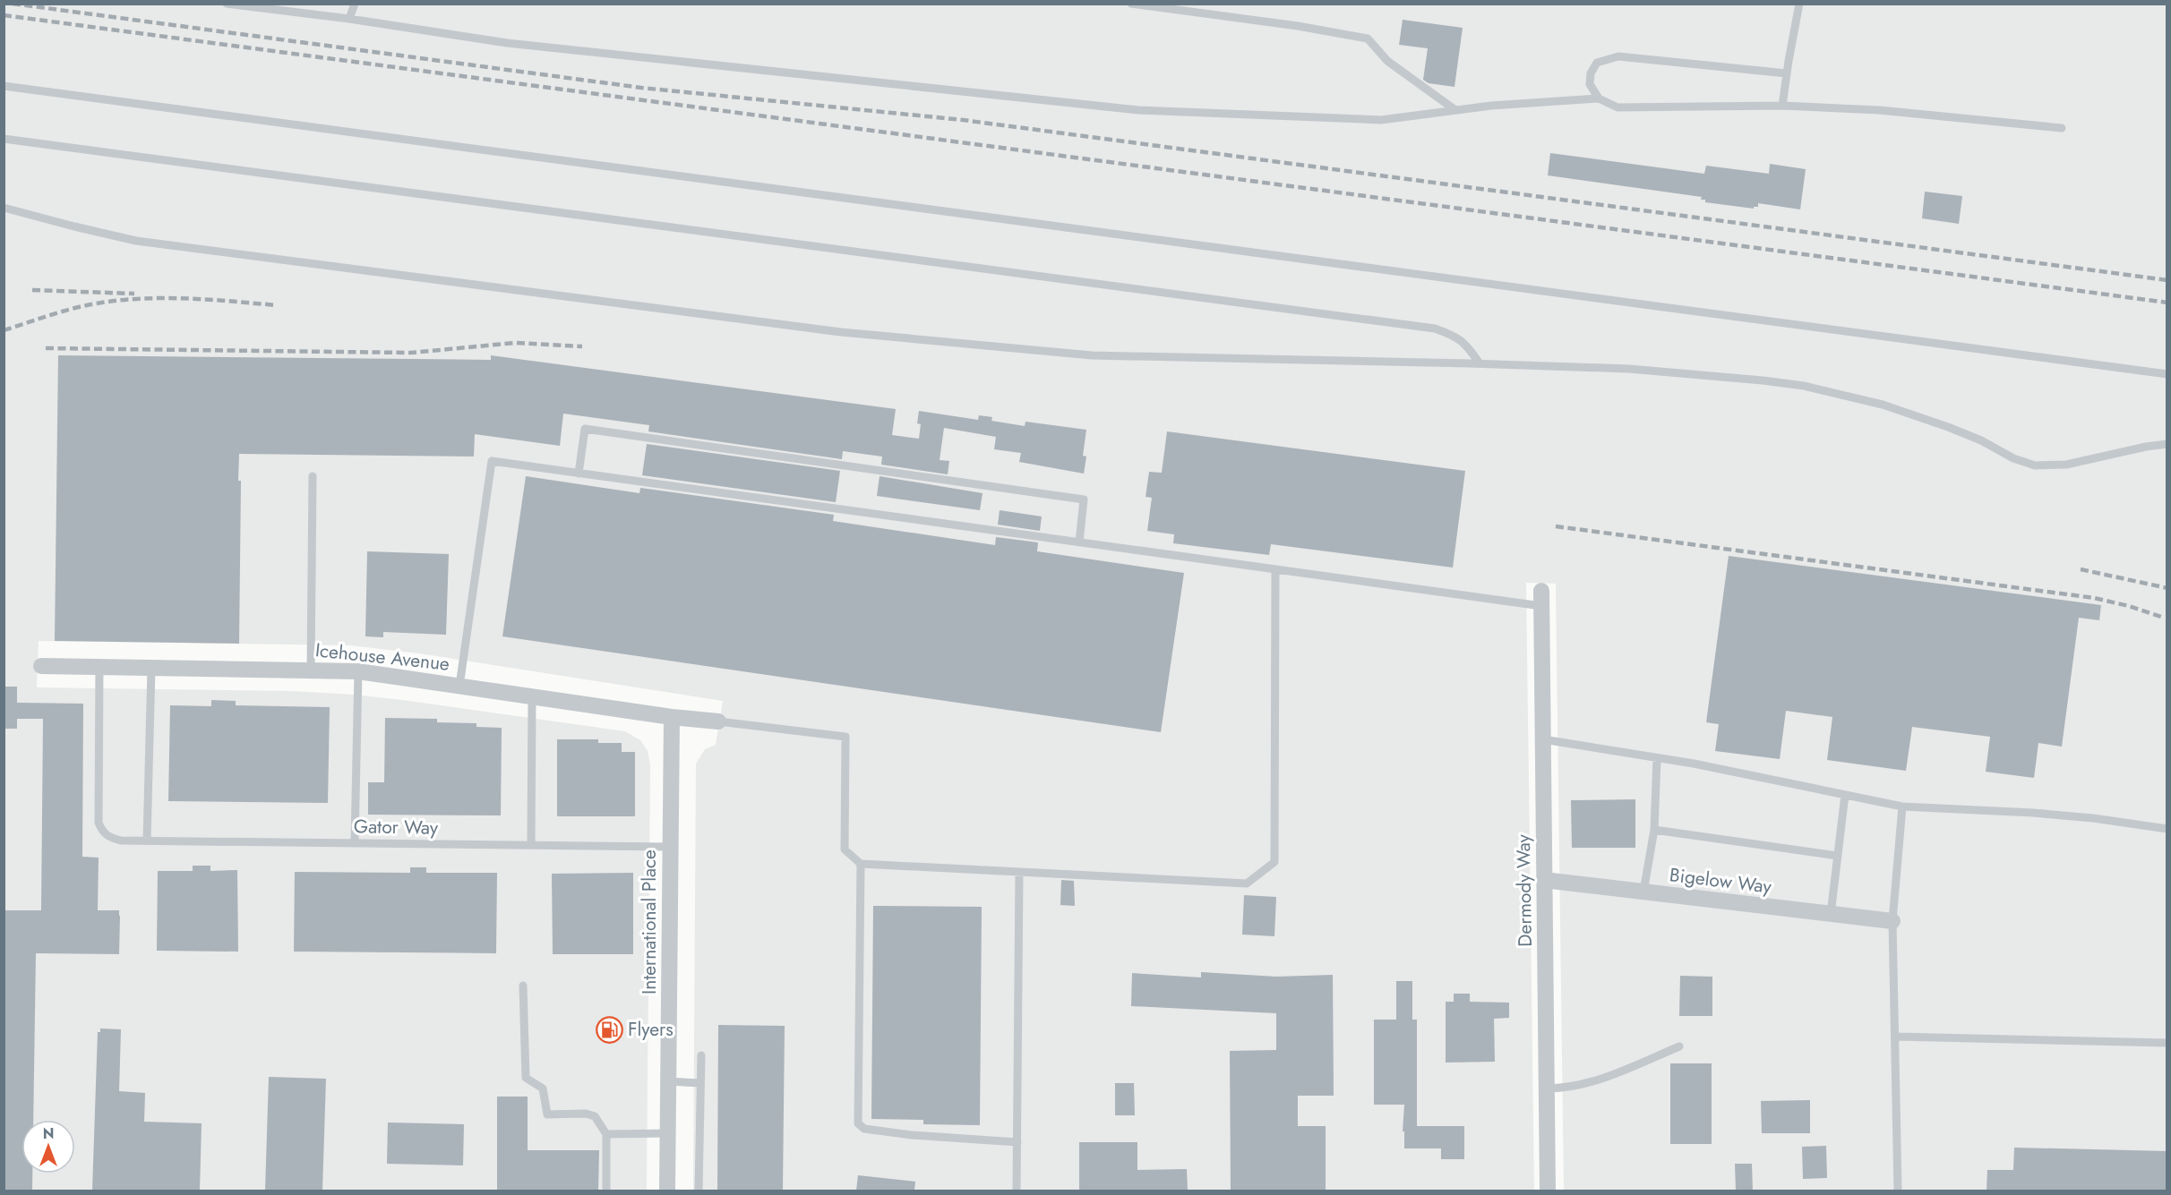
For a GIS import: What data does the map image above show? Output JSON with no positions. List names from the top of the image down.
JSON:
{
  "streets": {
    "street": [
      "Icehouse Avenue",
      "Bigelow Way",
      "Dermody Way",
      "International Place"
    ],
    "lane": ["Gator Way"]
  },
  "crossings": [
    ["Icehouse Avenue", "Gator Way"],
    ["Icehouse Avenue", "International Place"],
    ["Gator Way", "International Place"],
    ["Bigelow Way", "Dermody Way"]
  ],
  "places": {
    "fuel station": ["Flyers"]
  },
  "north": "top"
}
